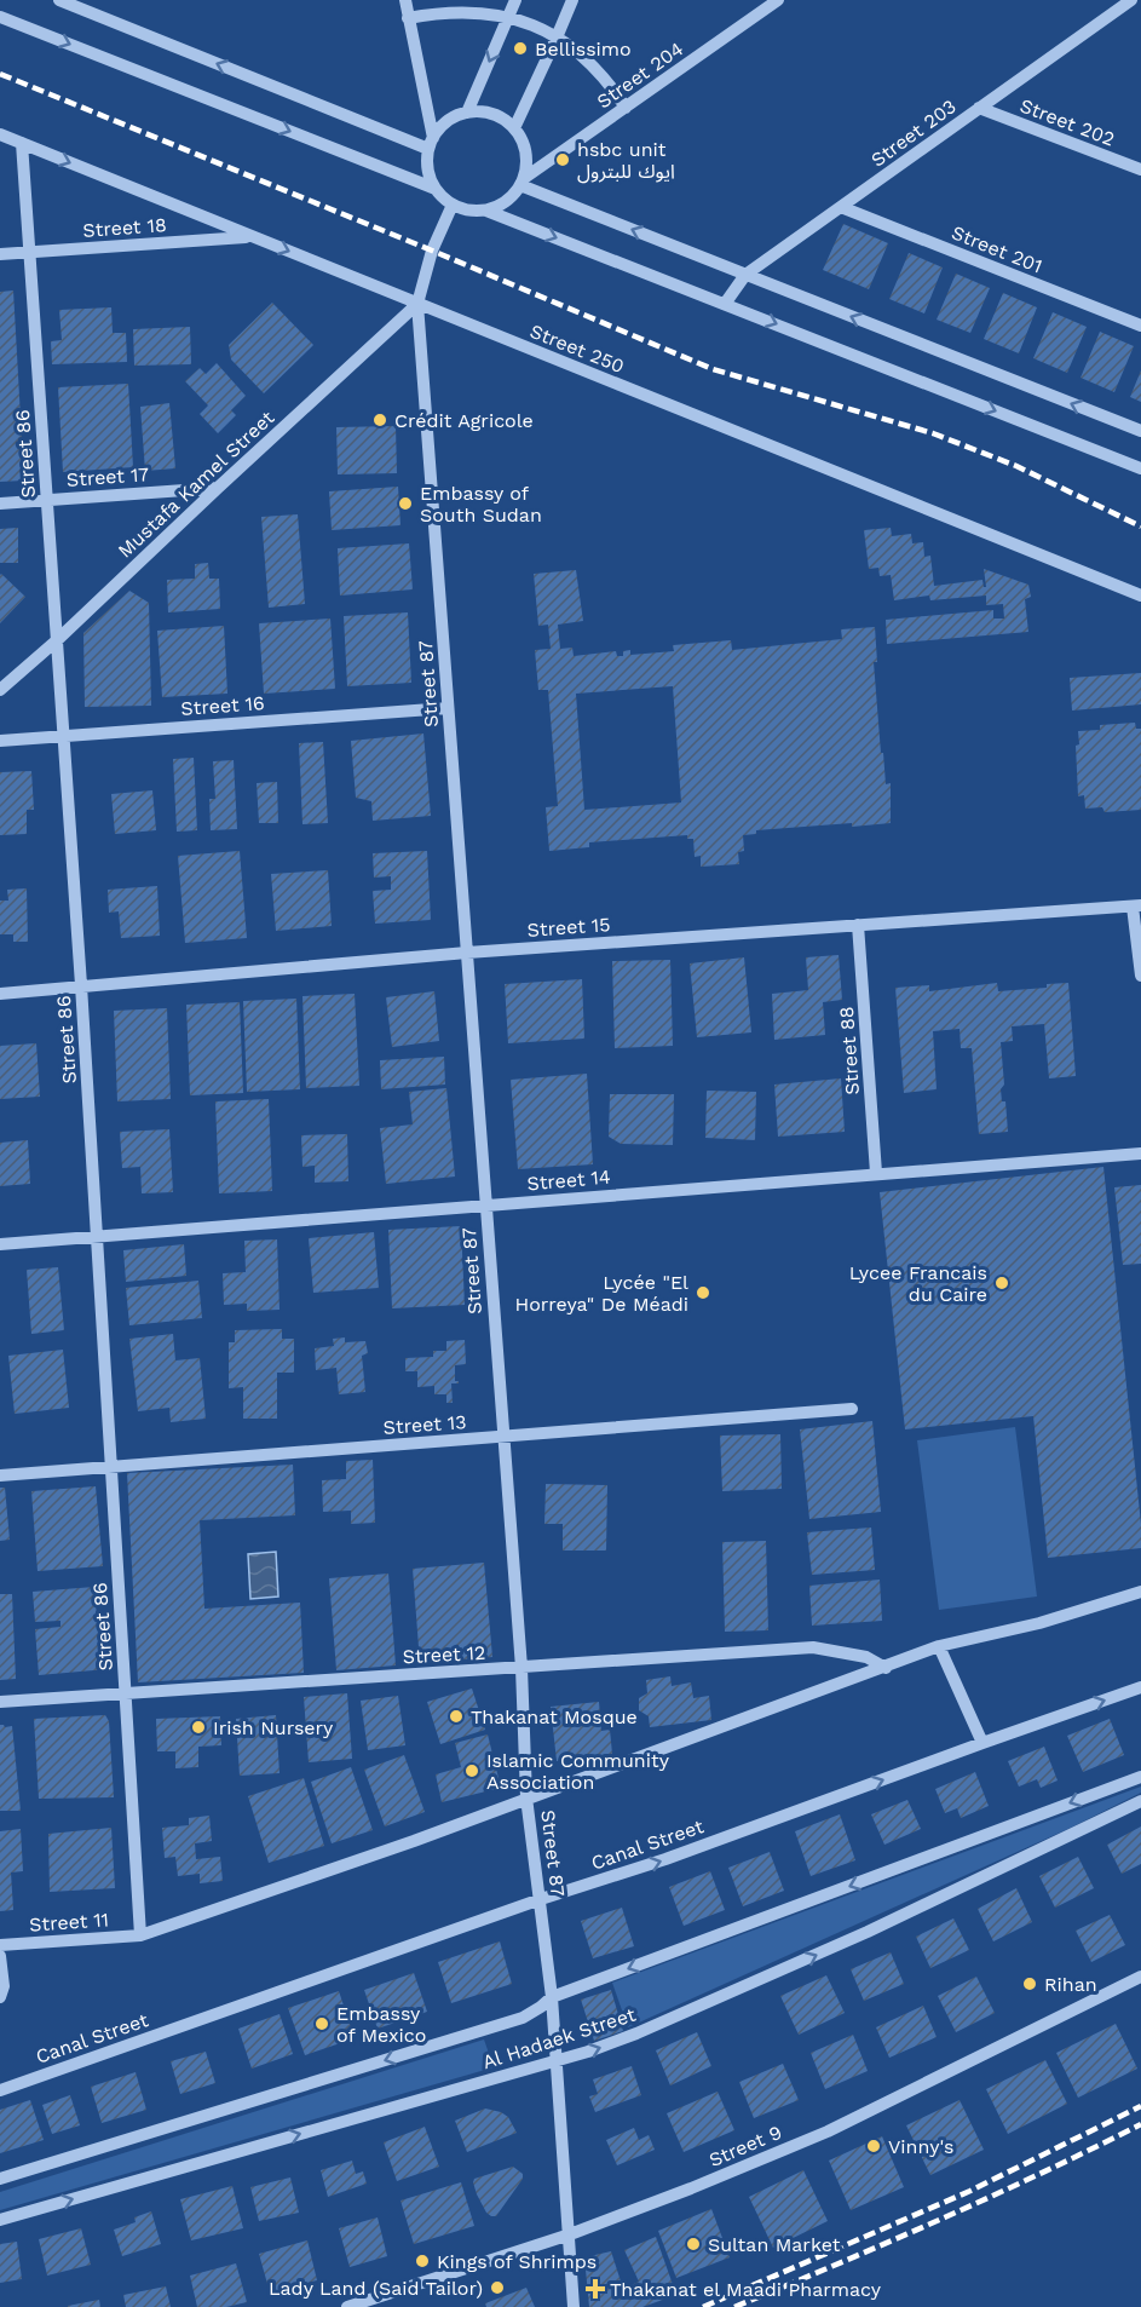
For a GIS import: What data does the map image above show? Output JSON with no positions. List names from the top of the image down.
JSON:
{
  "streets": {
    "street": [
      "Street 204",
      "Street 202",
      "Street 203",
      "Street 18",
      "Street 201",
      "Street 250",
      "Street 86",
      "Street 17",
      "Mustafa Kamel Street",
      "Street 87",
      "Street 16",
      "Street 15",
      "Street 88",
      "Street 14",
      "Street 13",
      "Street 12",
      "Canal Street",
      "Street 11",
      "Al Hadaek Street",
      "Street 9"
    ]
  },
  "crossings": [
    ["Street 202", "Street 203"],
    ["Street 203", "Street 201"],
    ["Street 18", "Street 250"],
    ["Street 18", "Street 86"],
    ["Street 250", "Street 86"],
    ["Street 250", "Mustafa Kamel Street"],
    ["Street 250", "Street 87"],
    ["Street 86", "Street 17"],
    ["Street 86", "Mustafa Kamel Street"],
    ["Street 86", "Street 16"],
    ["Street 86", "Street 15"],
    ["Street 86", "Street 14"],
    ["Street 86", "Street 13"],
    ["Street 86", "Street 12"],
    ["Street 86", "Street 11"],
    ["Street 17", "Mustafa Kamel Street"],
    ["Mustafa Kamel Street", "Street 87"],
    ["Street 87", "Street 16"],
    ["Street 87", "Street 15"],
    ["Street 87", "Street 14"],
    ["Street 87", "Street 13"],
    ["Street 87", "Street 12"],
    ["Street 87", "Canal Street"],
    ["Street 87", "Al Hadaek Street"],
    ["Street 87", "Street 9"],
    ["Street 15", "Street 88"],
    ["Street 88", "Street 14"]
  ],
  "places": {
    "other": [
      "Bellissimo",
      "hsbc unit ايوك للبترول",
      "Crédit Agricole",
      "Embassy of South Sudan",
      "Lycee Francais du Caire",
      "Lycée \"El Horreya\" De Méadi",
      "Thakanat Mosque",
      "Irish Nursery",
      "Islamic Community Association",
      "Rihan",
      "Embassy of Mexico",
      "Vinny's",
      "Sultan Market",
      "Kings of Shrimps",
      "Lady Land (Said Tailor)"
    ],
    "health": ["Thakanat el Maadi Pharmacy"]
  }
}
